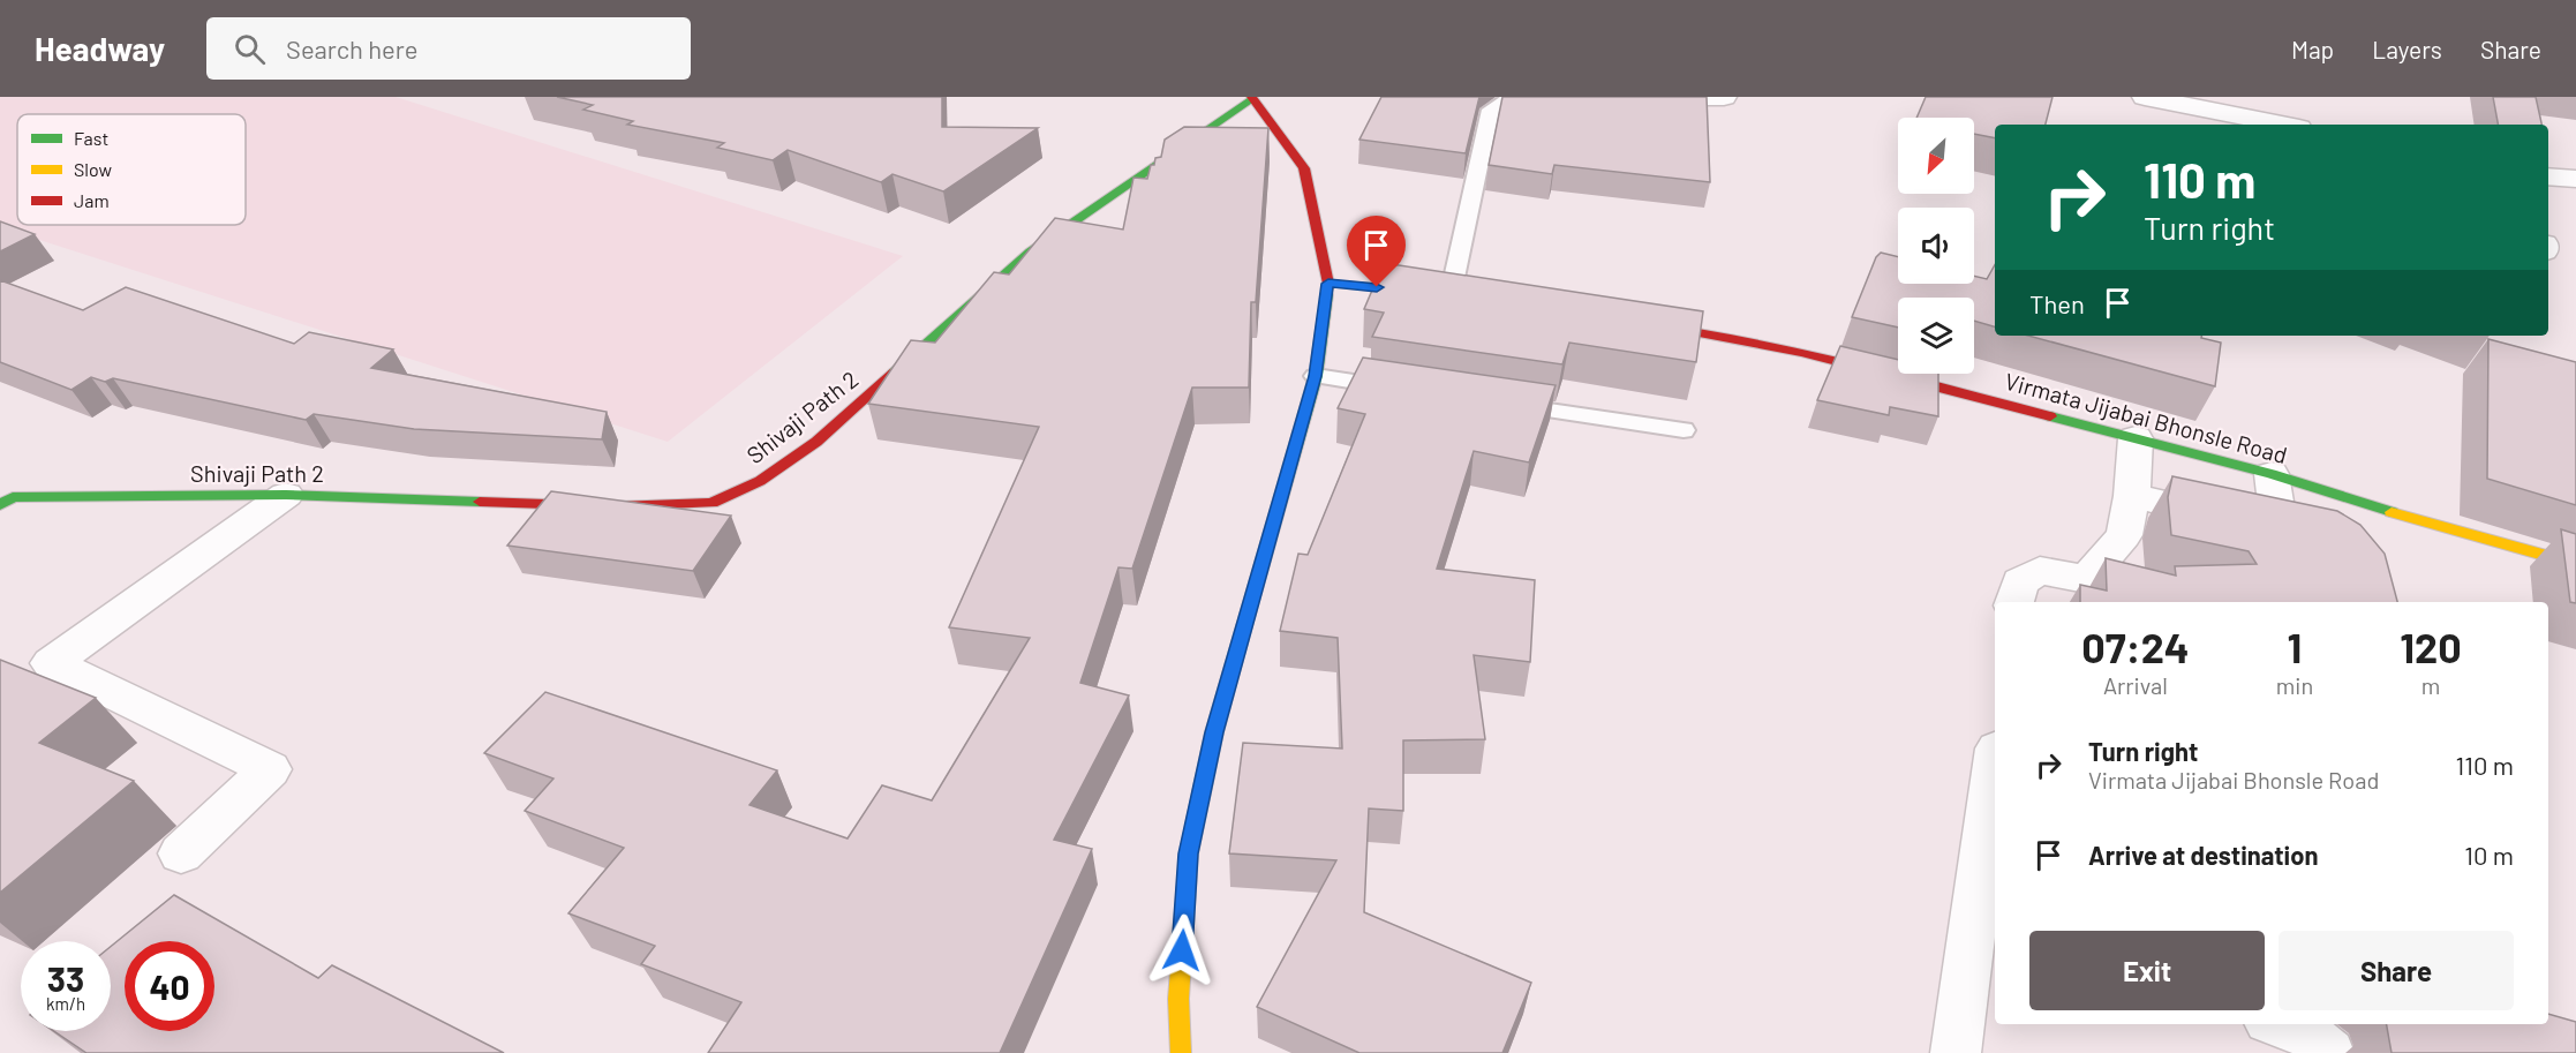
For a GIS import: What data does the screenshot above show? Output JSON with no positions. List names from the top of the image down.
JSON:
{
  "streets": {
    "street": ["Shivaji Path 2", "Virmata Jijabai Bhonsle Road"]
  },
  "legend": ["Fast", "Slow", "Jam"],
  "north": "bottom left",
  "page": {
    "header": "Headway",
    "search": "Search here",
    "nav": ["Map", "Layers", "Share"],
    "turn": ["110 m", "Turn right"],
    "then": "Then",
    "eta": [
      "07:24",
      "Arrival",
      "1",
      "min",
      "120",
      "m"
    ],
    "list": [
      {
        "name": "Turn right",
        "note": "Virmata Jijabai Bhonsle Road",
        "value": "110 m"
      },
      {
        "name": "Arrive at destination",
        "value": "10 m"
      }
    ],
    "buttons": ["Exit", "Share"],
    "speed": "33 km/h",
    "limit": "40"
  }
}
